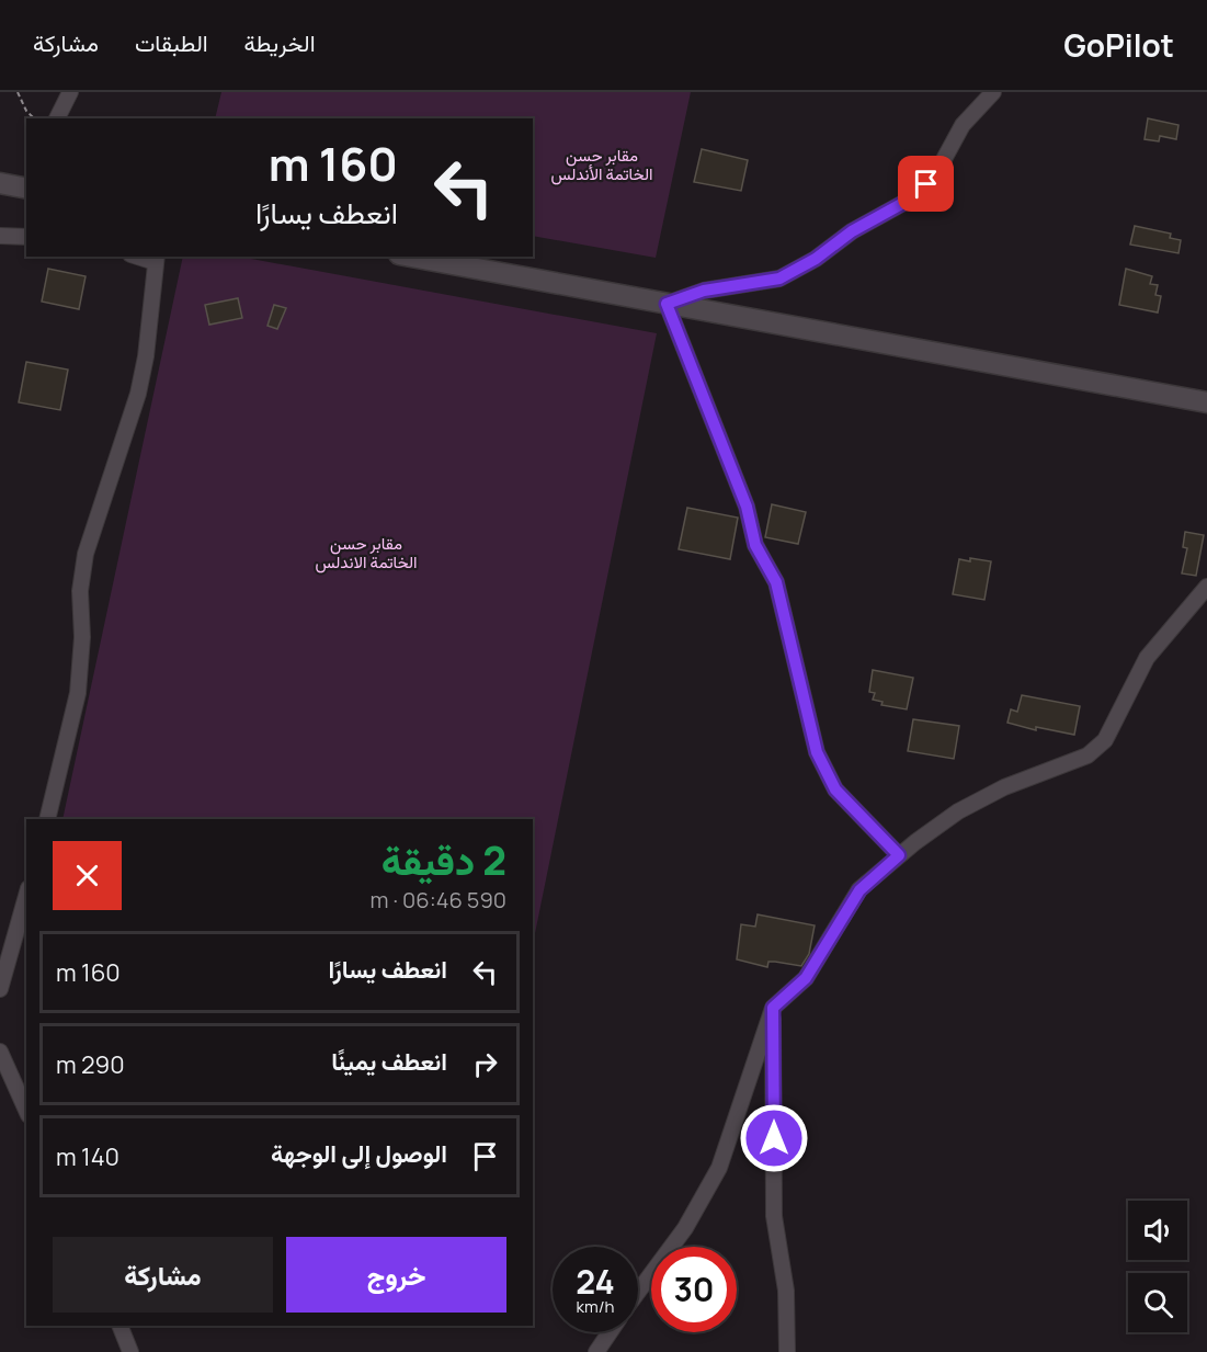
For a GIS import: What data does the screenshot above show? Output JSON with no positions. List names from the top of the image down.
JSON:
{
  "parks": ["مقابر حسن الخاتمة الأندلس", "مقابر حسن الخاتمة الاندلس"],
  "page": {
    "header": "GoPilot",
    "nav": ["الخريطة", "الطبقات", "مشاركة"],
    "turn": ["160 m", "انعطف يسارًا"],
    "heading": ["2 دقيقة", "590 m · 06:46"],
    "list": [
      {
        "name": "انعطف يسارًا",
        "value": "160 m"
      },
      {
        "name": "انعطف يمينًا",
        "value": "290 m"
      },
      {
        "name": "الوصول إلى الوجهة",
        "value": "140 m"
      }
    ],
    "buttons": ["خروج", "مشاركة"],
    "speed": "24 km/h",
    "limit": "30"
  }
}
